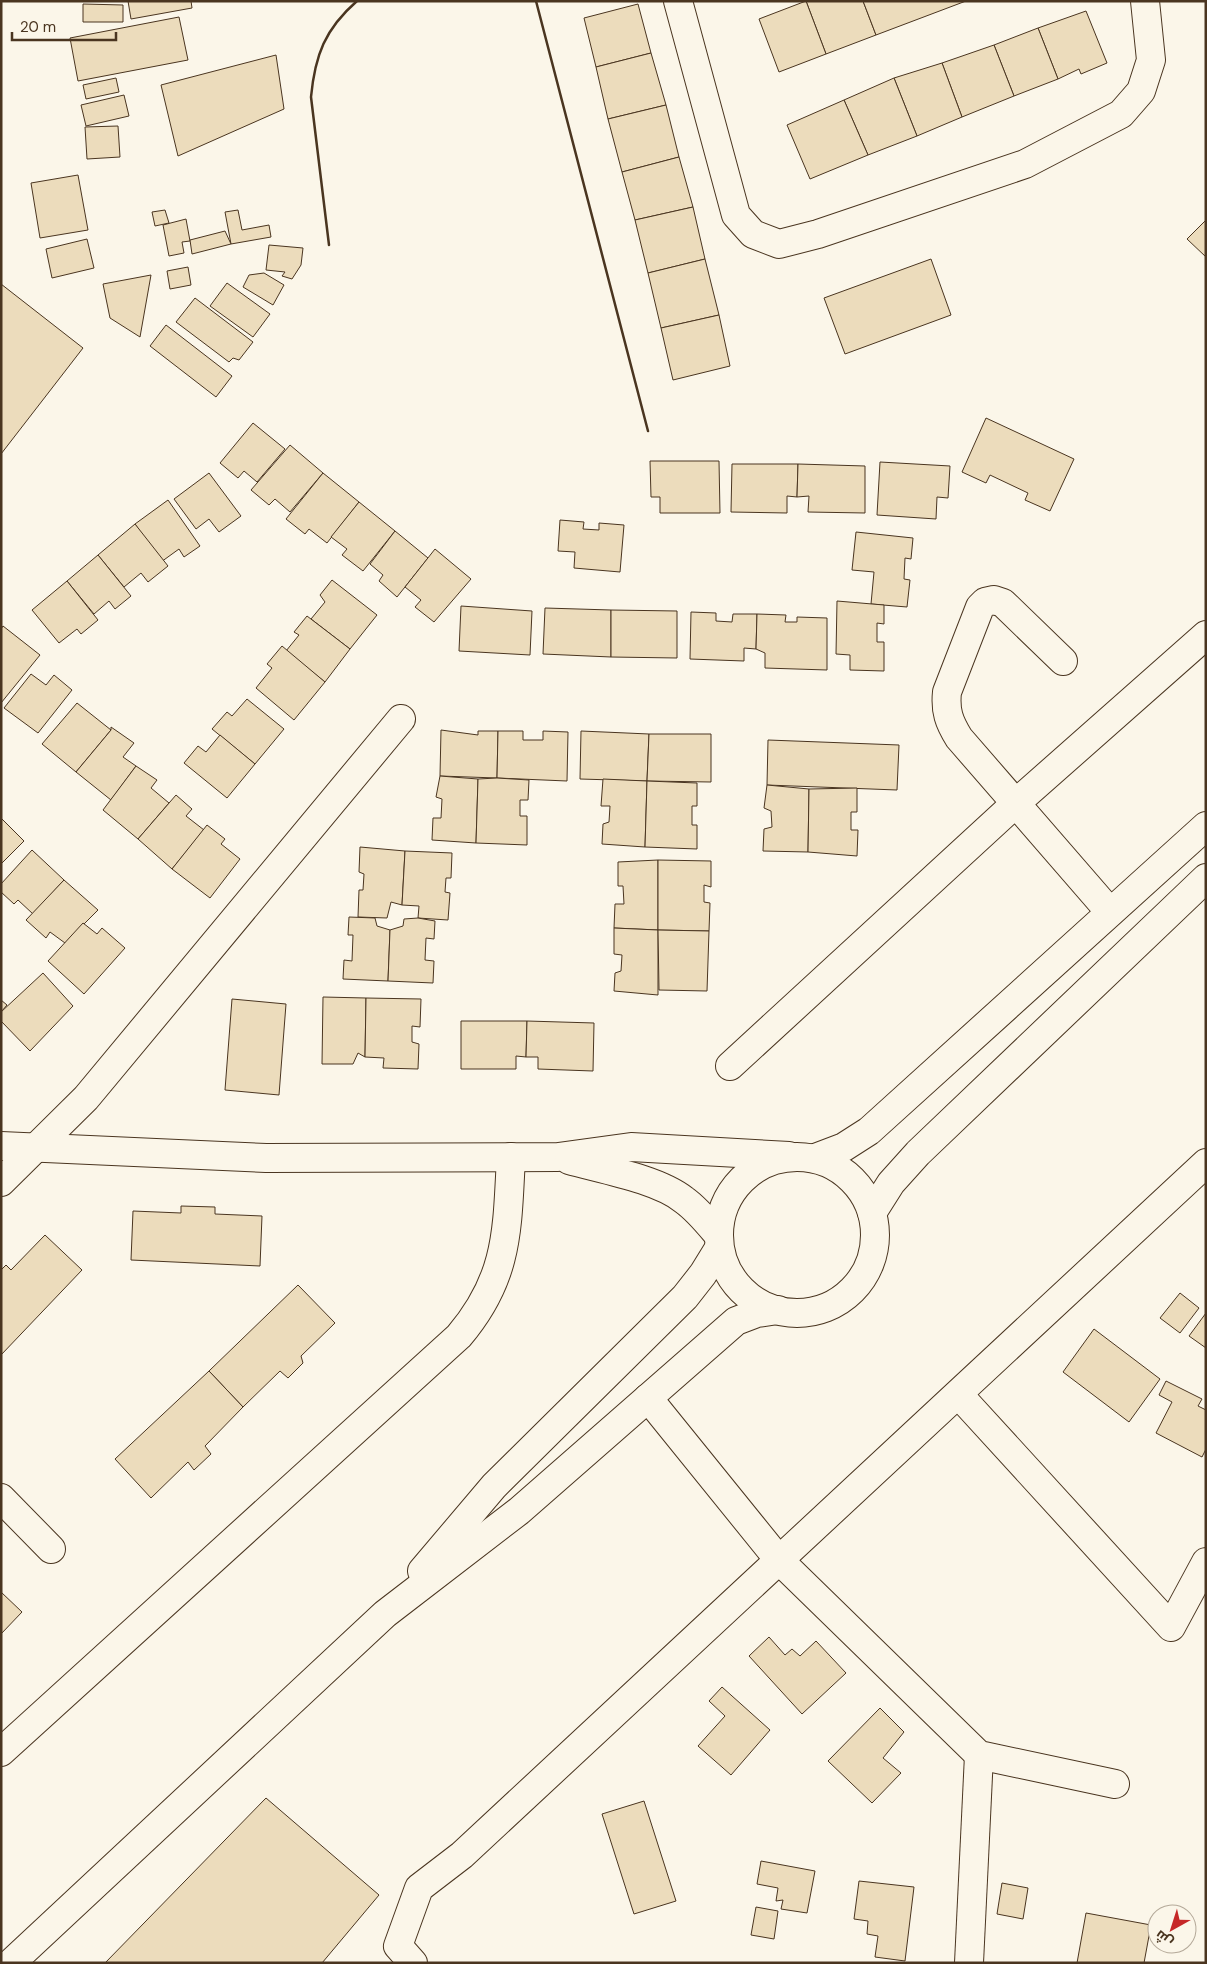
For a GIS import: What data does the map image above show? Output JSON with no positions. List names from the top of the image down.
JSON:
{
  "scale_bar": "20 m",
  "north": "bottom left"
}
